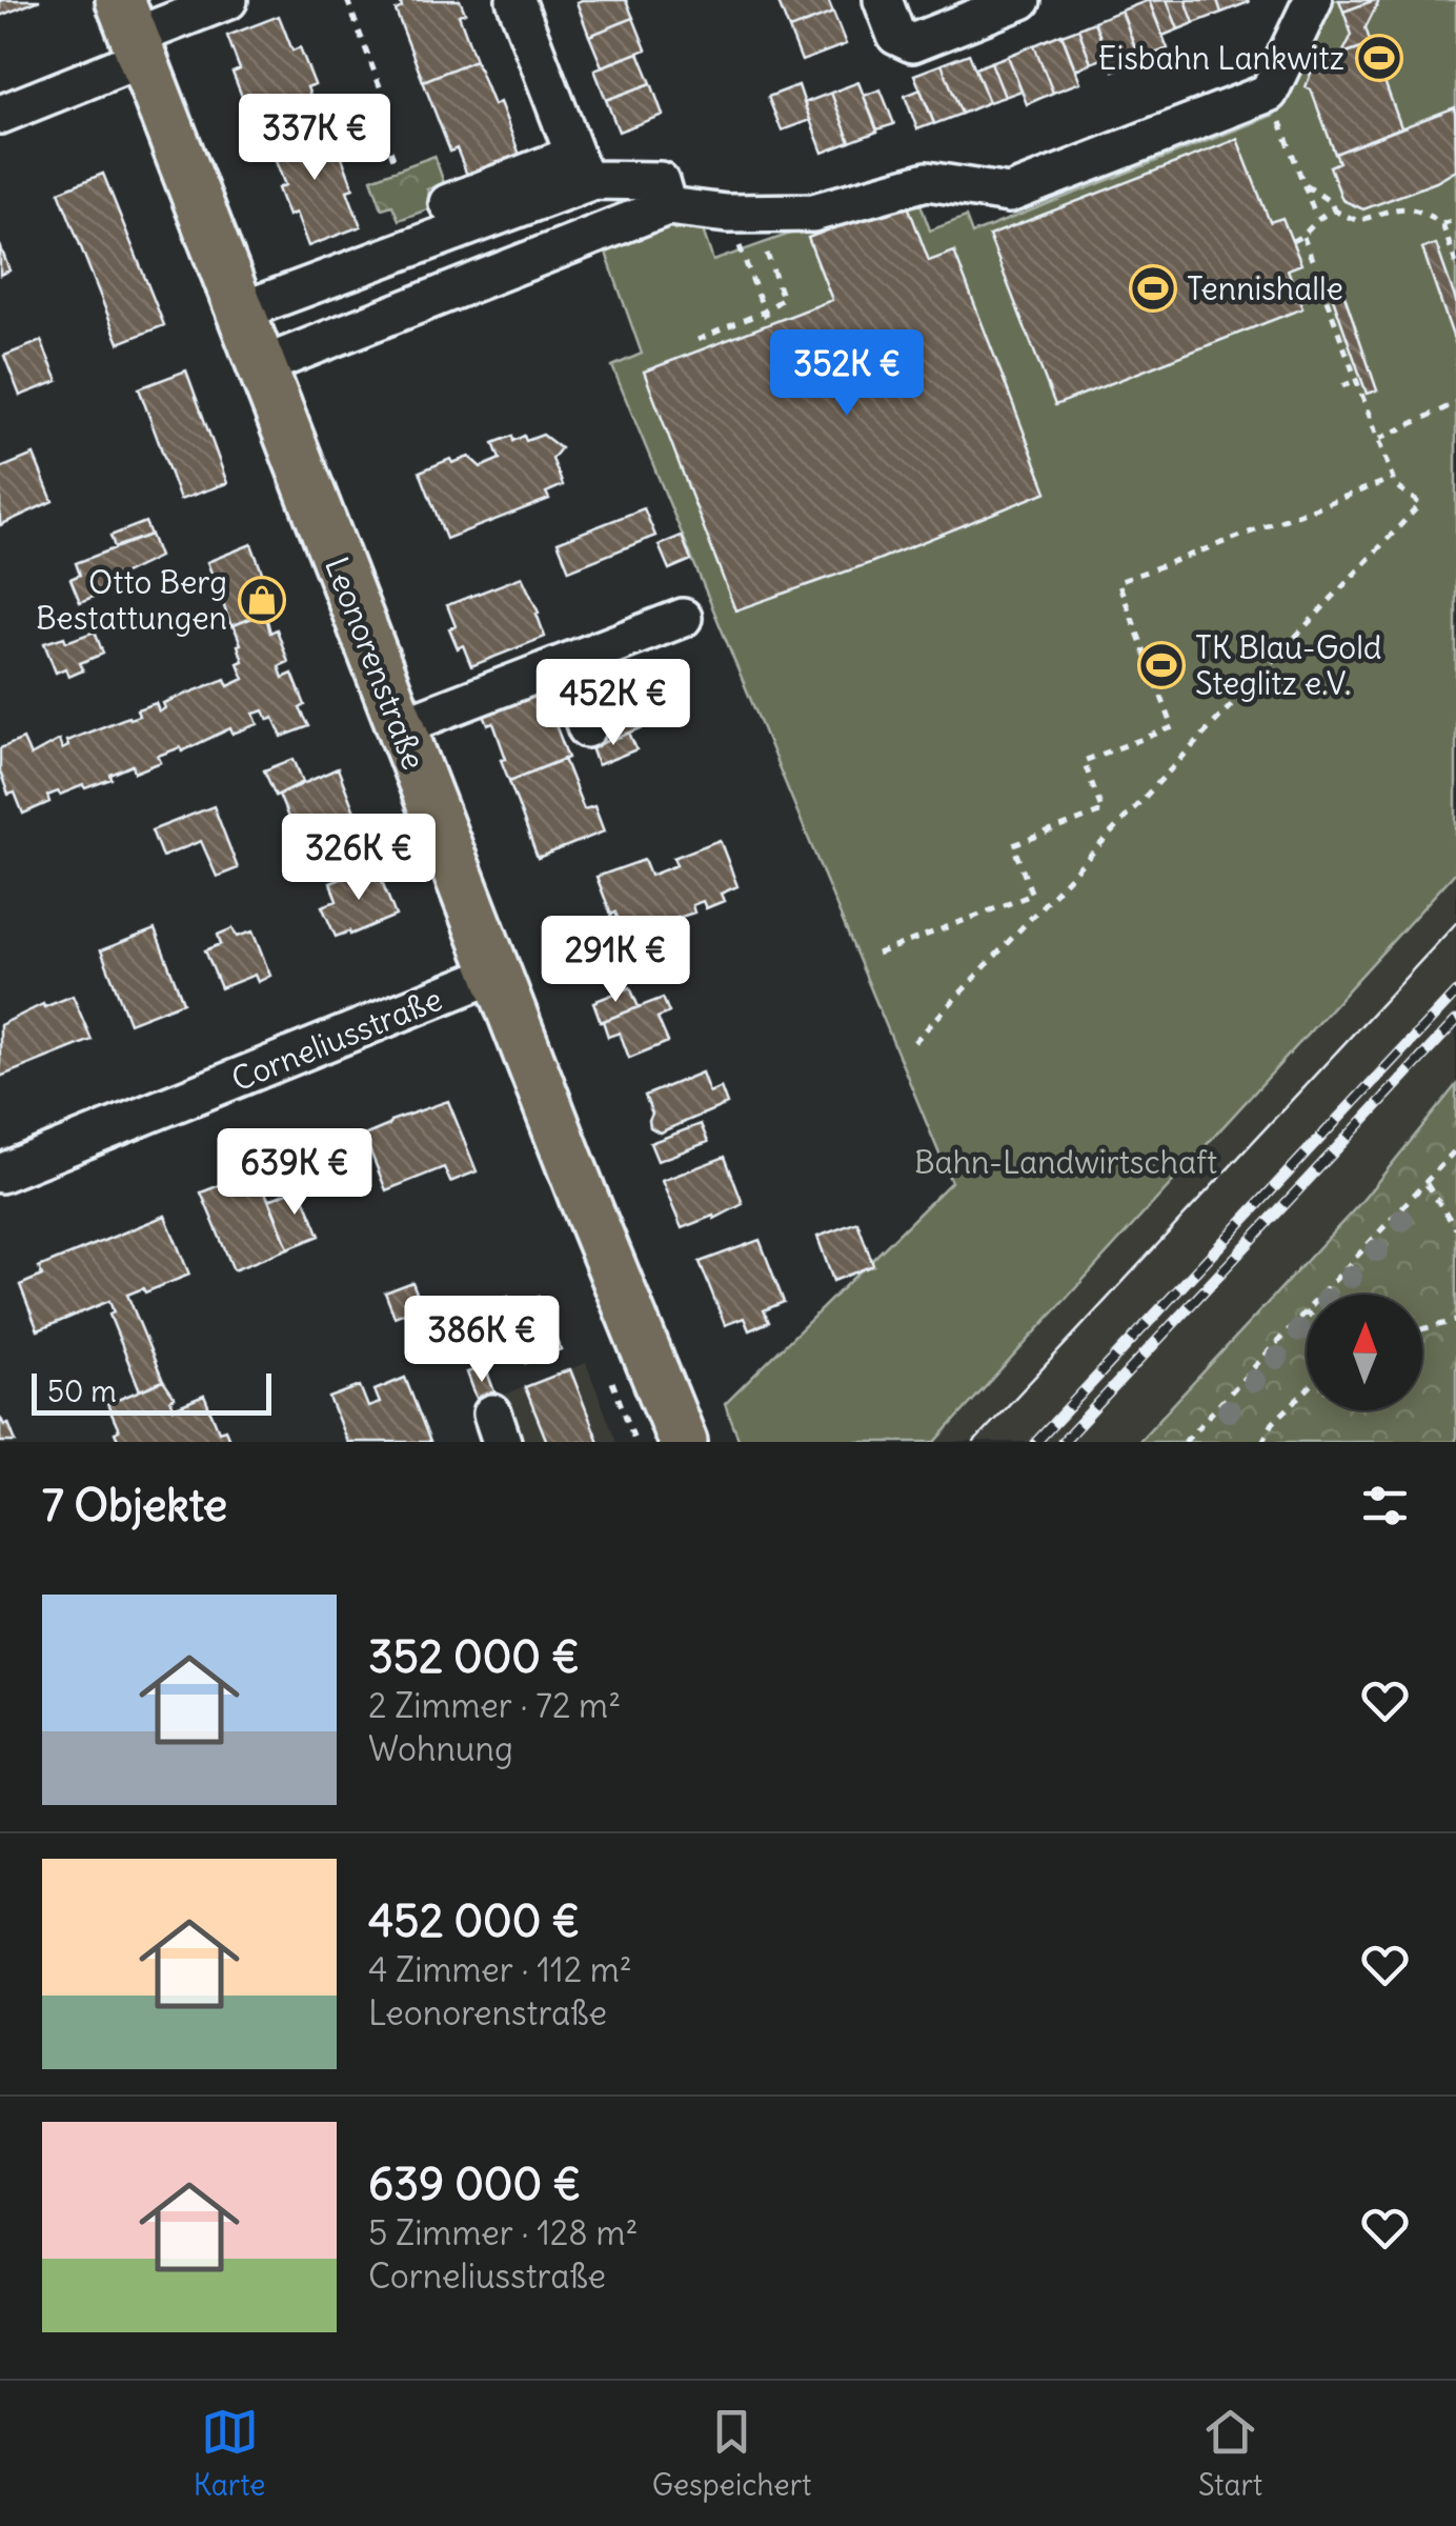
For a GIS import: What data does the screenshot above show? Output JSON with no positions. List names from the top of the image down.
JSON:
{
  "streets": {
    "main road": ["Leonorenstraße"],
    "street": ["Corneliusstraße"]
  },
  "crossings": [
    ["Leonorenstraße", "Corneliusstraße"]
  ],
  "parks": ["Bahn-Landwirtschaft"],
  "places": {
    "sports": ["Eisbahn Lankwitz", "Tennishalle", "TK Blau-Gold Steglitz e.V."],
    "shop": ["Otto Berg Bestattungen"]
  },
  "scale_bar": "50 m",
  "north": "top",
  "page": {
    "price": [
      "337K €",
      "352K €",
      "452K €",
      "326K €",
      "291K €",
      "639K €",
      "386K €"
    ],
    "scale": "50 m",
    "heading": "7 Objekte",
    "list": [
      {
        "name": "352 000 €",
        "note": "2 Zimmer · 72 m² · Wohnung"
      },
      {
        "name": "452 000 €",
        "note": "4 Zimmer · 112 m² · Leonorenstraße"
      },
      {
        "name": "639 000 €",
        "note": "5 Zimmer · 128 m² · Corneliusstraße"
      }
    ],
    "tabs": ["Karte", "Gespeichert", "Start"]
  }
}
